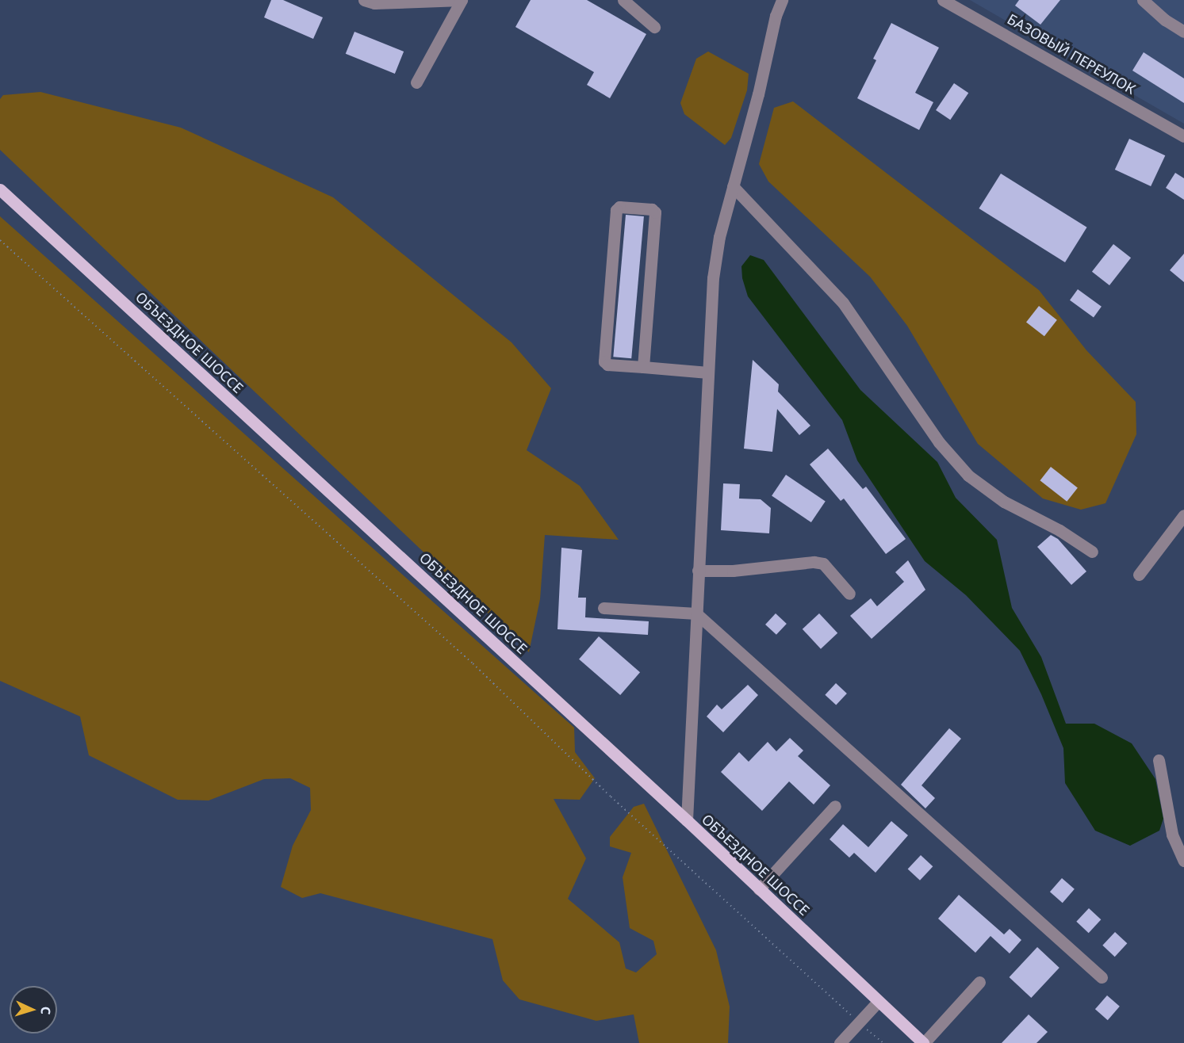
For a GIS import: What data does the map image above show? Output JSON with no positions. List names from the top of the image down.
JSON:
{
  "streets": {
    "main road": ["ОБЪЕЗДНОЕ ШОССЕ"],
    "street": ["БАЗОВЫЙ ПЕРЕУЛОК"]
  },
  "north": "right"
}
